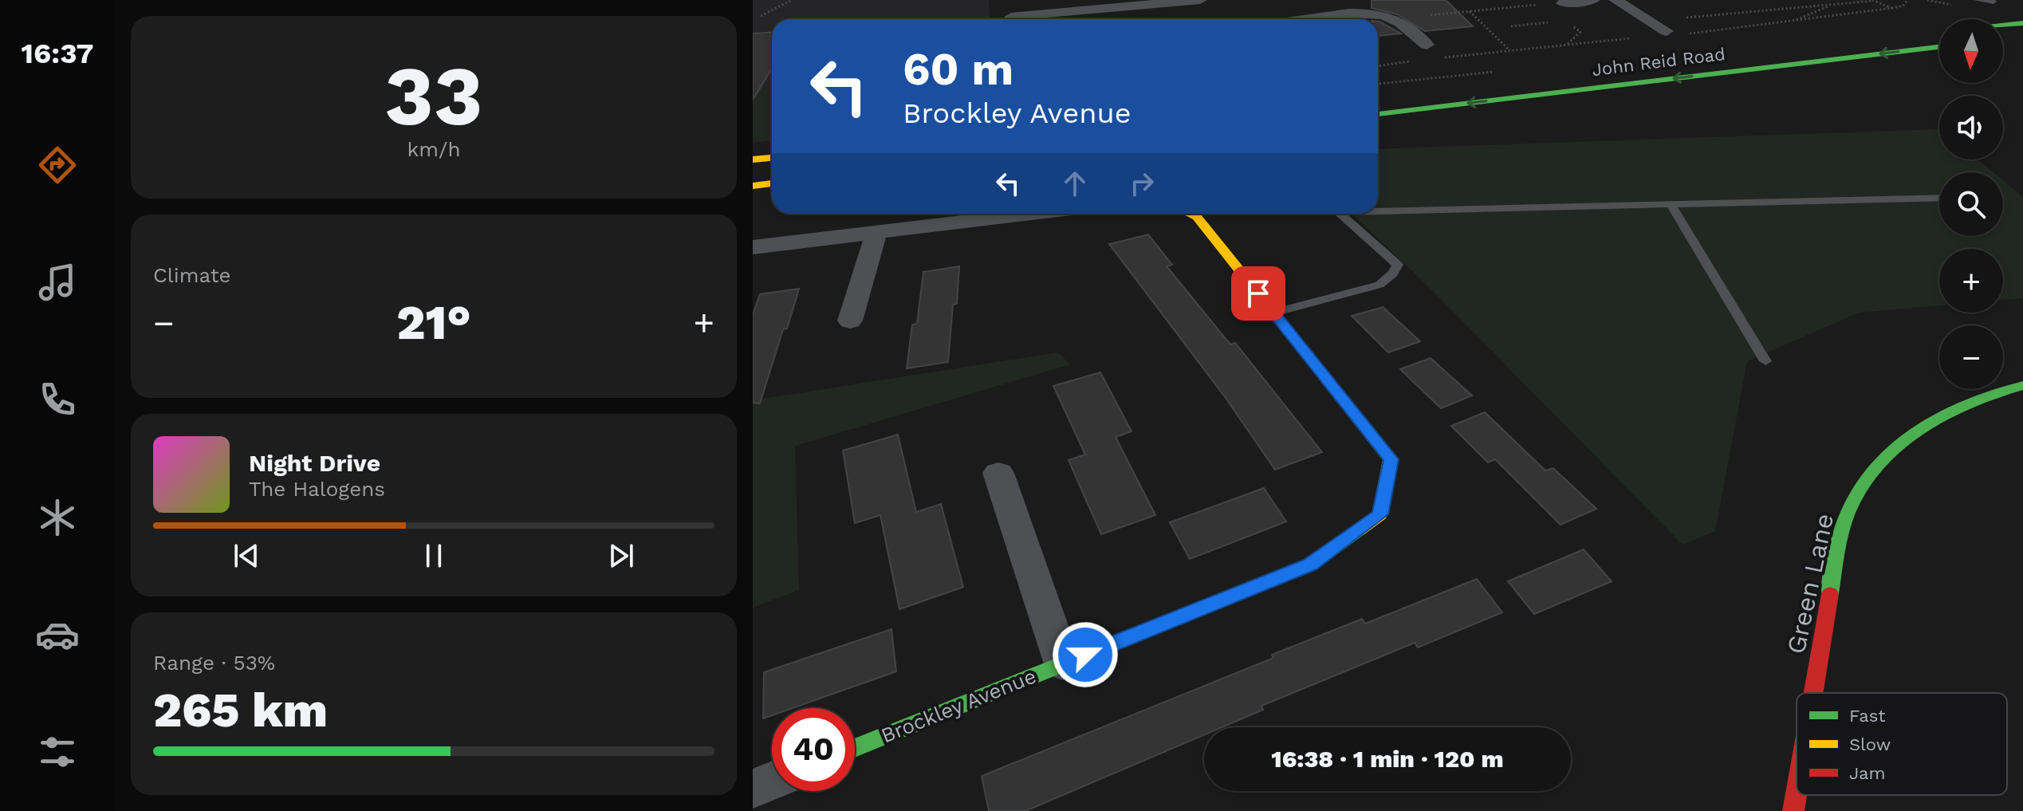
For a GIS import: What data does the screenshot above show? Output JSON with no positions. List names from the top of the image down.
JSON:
{
  "streets": {
    "main road": ["John Reid Road", "Green Lane", "Brockley Avenue"]
  },
  "one_way": ["John Reid Road"],
  "legend": ["Fast", "Slow", "Jam"],
  "north": "bottom",
  "page": {
    "tabs": "16:37",
    "tile": [
      ["33", "km/h"],
      "Climate",
      ["Range · 53%", "265 km"]
    ],
    "map_buttons": ["+", "−"],
    "turn": ["60 m", "Brockley Avenue"],
    "heat": ["−", "21°", "+"],
    "song": ["Night Drive", "The Halogens"],
    "limit": "40",
    "trip": "16:38 · 1 min · 120 m"
  }
}
